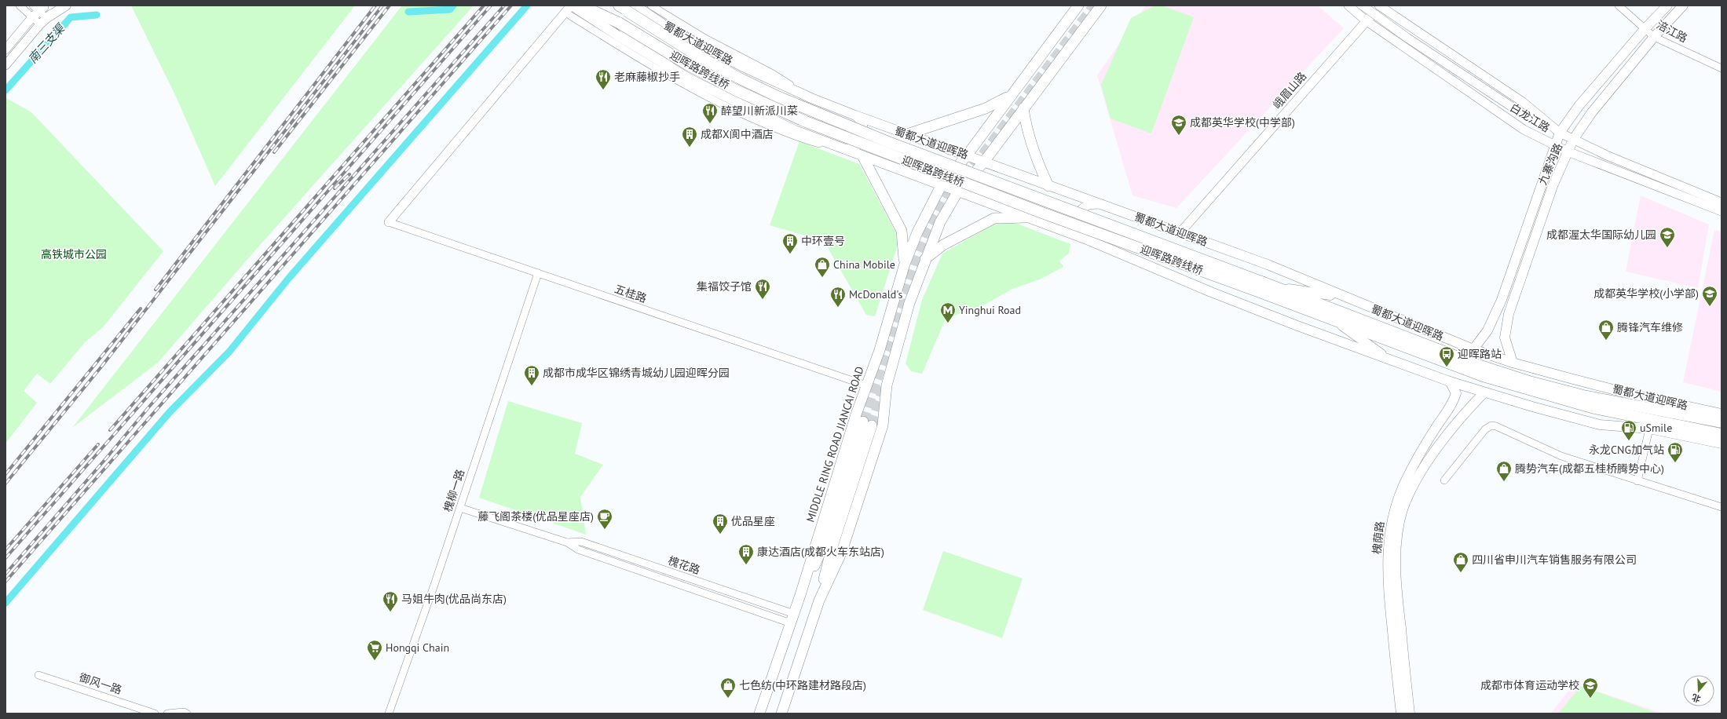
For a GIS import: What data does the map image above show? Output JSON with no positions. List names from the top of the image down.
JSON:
{
  "streets": {
    "highway": ["蜀都大道迎晖路", "迎晖路跨线桥"],
    "main road": ["九寨沟路", "MIDDLE RING ROAD JIANCAI ROAD", "槐荫路"],
    "street": [
      "涪江路",
      "峨眉山路",
      "白龙江路",
      "五桂路",
      "槐柳一路",
      "槐花路",
      "御风一路"
    ]
  },
  "crossings": [
    ["涪江路", "九寨沟路"],
    ["蜀都大道迎晖路", "迎晖路跨线桥"],
    ["蜀都大道迎晖路", "峨眉山路"],
    ["蜀都大道迎晖路", "九寨沟路"],
    ["蜀都大道迎晖路", "MIDDLE RING ROAD JIANCAI ROAD"],
    ["峨眉山路", "白龙江路"],
    ["白龙江路", "九寨沟路"],
    ["五桂路", "MIDDLE RING ROAD JIANCAI ROAD"],
    ["五桂路", "槐柳一路"],
    ["MIDDLE RING ROAD JIANCAI ROAD", "槐花路"],
    ["槐柳一路", "槐花路"]
  ],
  "water": ["南三支渠"],
  "parks": ["高铁城市公园"],
  "places": {
    "restaurant": [
      "老麻藤椒抄手",
      "醉望川新派川菜",
      "集福饺子馆",
      "McDonald's",
      "马姐牛肉(优品尚东店)"
    ],
    "school or university": [
      "成都英华学校(中学部)",
      "成都渥太华国际幼儿园",
      "成都英华学校(小学部)",
      "成都市体育运动学校"
    ],
    "building": [
      "成都X阆中酒店",
      "中环壹号",
      "成都市成华区锦绣青城幼儿园迎晖分园",
      "优品星座",
      "康达酒店(成都火车东站店)"
    ],
    "shop": [
      "China Mobile",
      "腾锋汽车维修",
      "腾势汽车(成都五桂桥腾势中心)",
      "四川省申川汽车销售服务有限公司",
      "七色纺(中环路建材路段店)"
    ],
    "metro station": ["Yinghui Road"],
    "bus stop": ["迎晖路站"],
    "fuel station": ["uSmile", "永龙CNG加气站"],
    "cafe": ["藤飞阁茶楼(优品星座店)"],
    "supermarket": ["Hongqi Chain"]
  },
  "north": "bottom"
}
